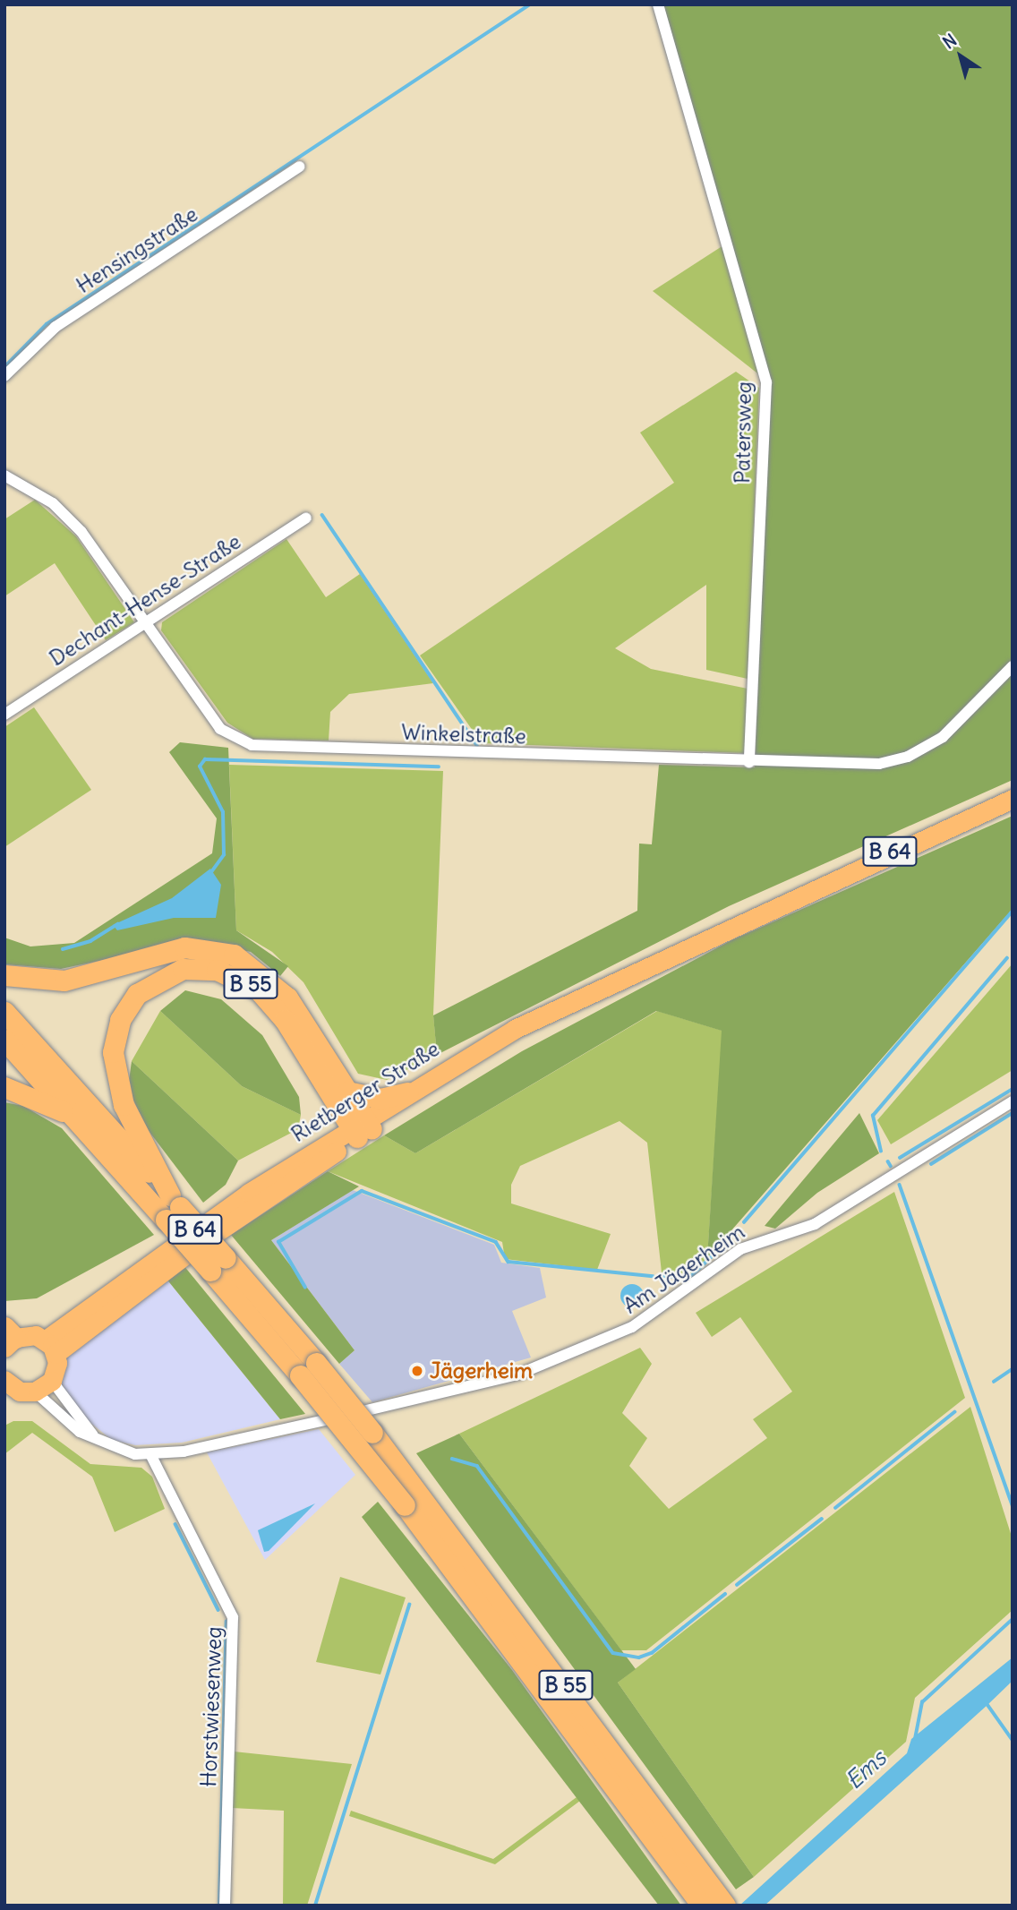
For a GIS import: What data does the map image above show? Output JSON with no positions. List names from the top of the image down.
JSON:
{
  "streets": {
    "highway": ["B 64", "B 55"],
    "main road": ["Rietberger Straße"],
    "street": [
      "Hensingstraße",
      "Patersweg",
      "Dechant-Hense-Straße",
      "Winkelstraße",
      "Am Jägerheim",
      "Horstwiesenweg"
    ]
  },
  "crossings": [
    ["Patersweg", "Winkelstraße"],
    ["Dechant-Hense-Straße", "Winkelstraße"],
    ["B 64", "Rietberger Straße"],
    ["B 55", "Rietberger Straße"],
    ["Am Jägerheim", "Horstwiesenweg"]
  ],
  "water": ["Ems"],
  "places": ["Jägerheim"],
  "north": "top left"
}
